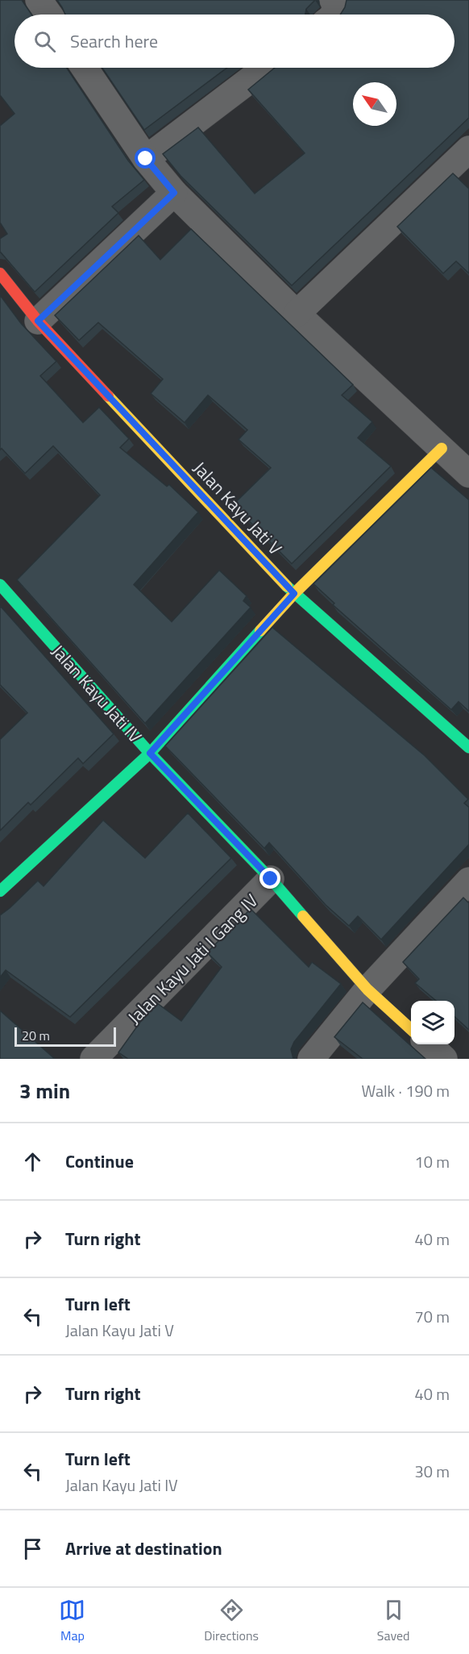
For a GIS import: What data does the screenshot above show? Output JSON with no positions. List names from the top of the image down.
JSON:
{
  "streets": {
    "street": ["Jalan Kayu Jati V", "Jalan Kayu Jati IV", "Jalan Kayu Jati I Gang IV"]
  },
  "crossings": [
    ["Jalan Kayu Jati IV", "Jalan Kayu Jati I Gang IV"]
  ],
  "scale_bar": "20 m",
  "north": "top left",
  "page": {
    "search": "Search here",
    "scale": "20 m",
    "heading": ["3 min", "Walk · 190 m"],
    "list": [
      ["Continue", "10 m"],
      ["Turn right", "40 m"],
      ["Turn left", "Jalan Kayu Jati V", "70 m"],
      ["Turn right", "40 m"],
      ["Turn left", "Jalan Kayu Jati IV", "30 m"],
      "Arrive at destination"
    ],
    "nav": ["Map", "Directions", "Saved"]
  }
}
